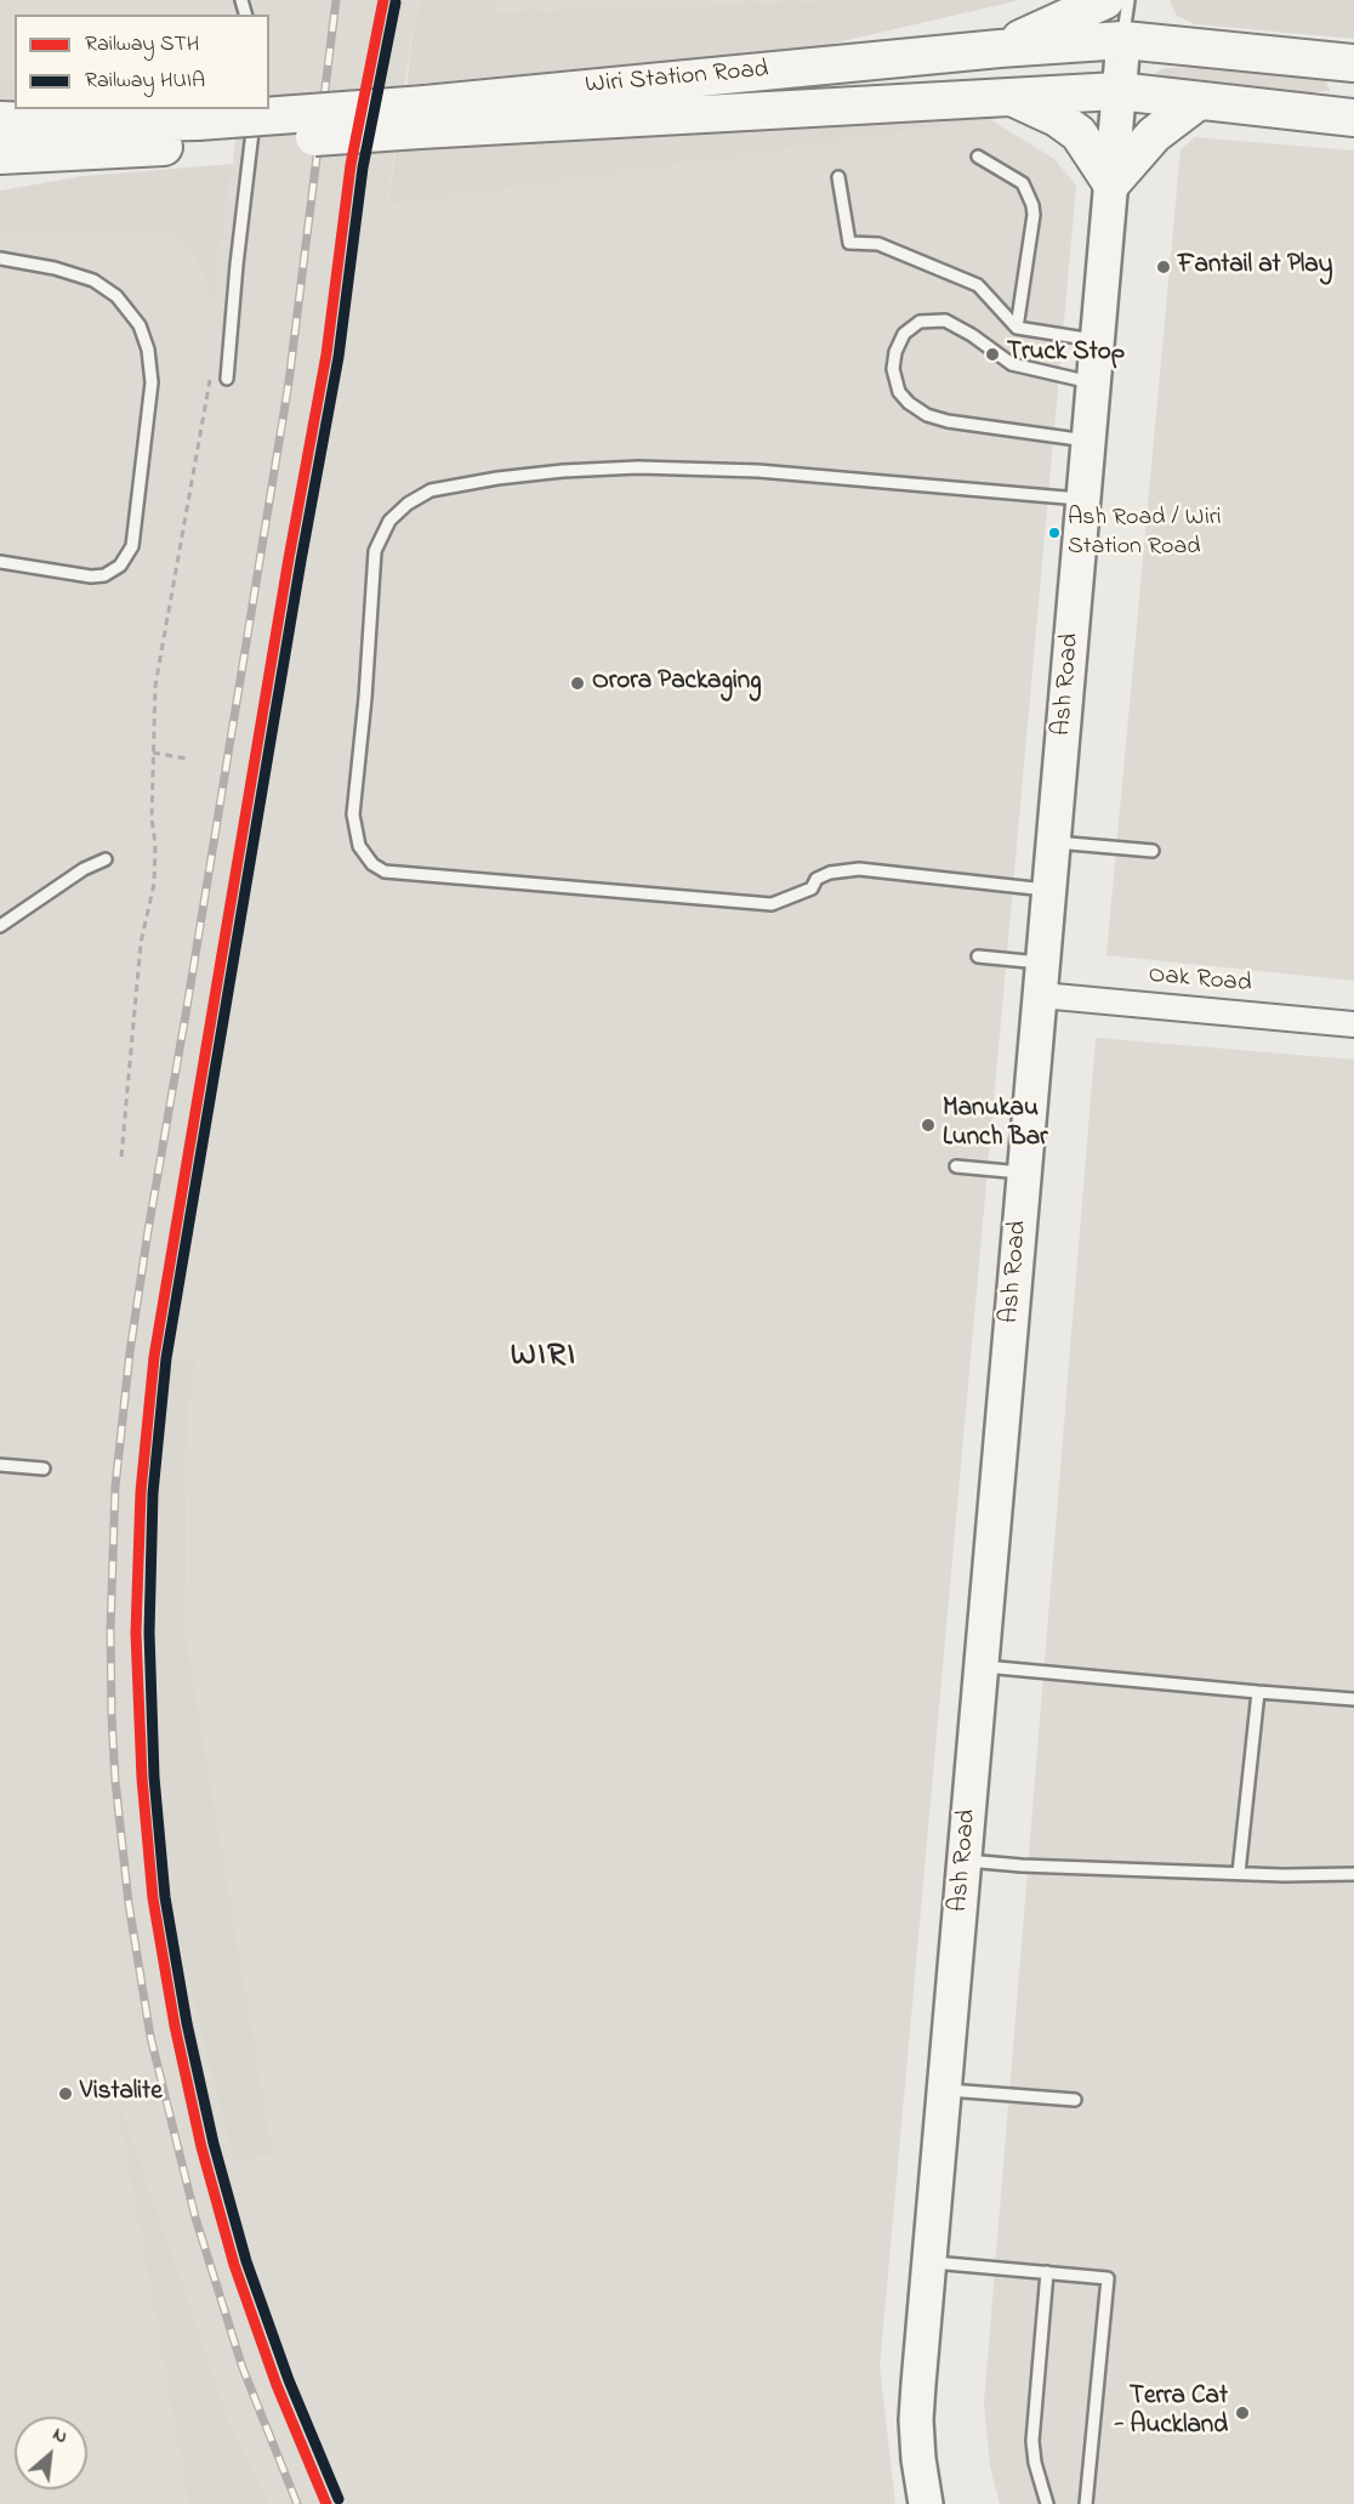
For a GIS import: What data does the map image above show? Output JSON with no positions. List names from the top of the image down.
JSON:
{
  "streets": {
    "main road": ["Wiri Station Road", "Ash Road"],
    "street": ["Oak Road"]
  },
  "crossings": [
    ["Wiri Station Road", "Ash Road"],
    ["Ash Road", "Oak Road"]
  ],
  "districts": ["WIRI"],
  "places": [
    "Fantail at Play",
    "Truck Stop",
    "Ash Road / Wiri Station Road",
    "Orora Packaging",
    "Manukau Lunch Bar",
    "Vistalite",
    "Terra Cat - Auckland"
  ],
  "lines": ["rail line STH", "rail line HUIA"],
  "legend": ["Railway STH", "Railway HUIA"],
  "north": "top right"
}
